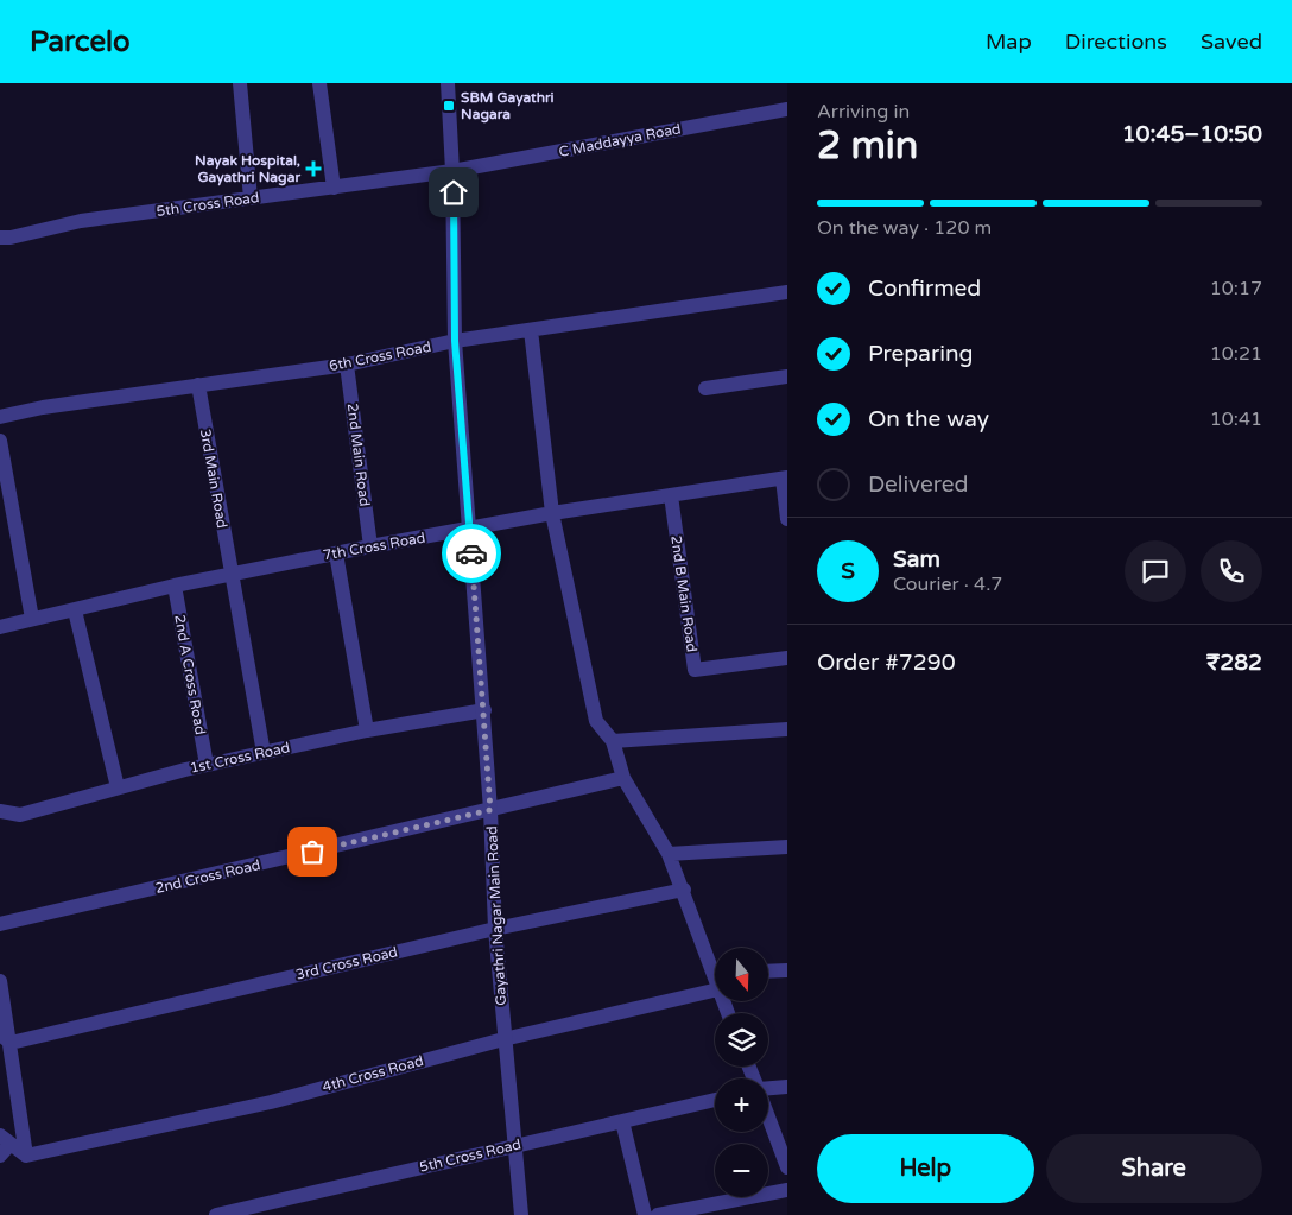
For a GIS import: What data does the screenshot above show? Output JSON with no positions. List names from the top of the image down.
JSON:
{
  "streets": {
    "street": [
      "C Maddayya Road",
      "5th Cross Road",
      "6th Cross Road",
      "2nd Main Road",
      "3rd Main Road",
      "7th Cross Road",
      "2nd B Main Road",
      "2nd A Cross Road",
      "1st Cross Road",
      "2nd Cross Road",
      "Gayathri Nagar Main Road",
      "3rd Cross Road",
      "4th Cross Road"
    ]
  },
  "crossings": [
    ["C Maddayya Road", "5th Cross Road"],
    ["C Maddayya Road", "Gayathri Nagar Main Road"],
    ["5th Cross Road", "Gayathri Nagar Main Road"],
    ["6th Cross Road", "2nd Main Road"],
    ["6th Cross Road", "3rd Main Road"],
    ["6th Cross Road", "Gayathri Nagar Main Road"],
    ["2nd Main Road", "7th Cross Road"],
    ["3rd Main Road", "7th Cross Road"],
    ["3rd Main Road", "1st Cross Road"],
    ["7th Cross Road", "2nd B Main Road"],
    ["7th Cross Road", "2nd A Cross Road"],
    ["7th Cross Road", "Gayathri Nagar Main Road"],
    ["2nd A Cross Road", "1st Cross Road"],
    ["1st Cross Road", "Gayathri Nagar Main Road"],
    ["2nd Cross Road", "Gayathri Nagar Main Road"],
    ["Gayathri Nagar Main Road", "3rd Cross Road"],
    ["Gayathri Nagar Main Road", "4th Cross Road"]
  ],
  "places": {
    "transit": ["SBM Gayathri Nagara"],
    "health": ["Nayak Hospital, Gayathri Nagar"]
  },
  "north": "bottom",
  "page": {
    "header": "Parcelo",
    "nav": ["Map", "Directions", "Saved"],
    "heading": ["2 min", "Arriving in", "10:45–10:50"],
    "panel": [
      "Sam",
      "Courier · 4.7",
      "Order #7290",
      "₹282"
    ],
    "bar": "On the way · 120 m",
    "list": [
      ["Confirmed", "10:17"],
      ["Preparing", "10:21"],
      ["On the way", "10:41"],
      "Delivered"
    ],
    "round": "S",
    "map_buttons": ["+", "−"],
    "buttons": ["Help", "Share"]
  }
}
